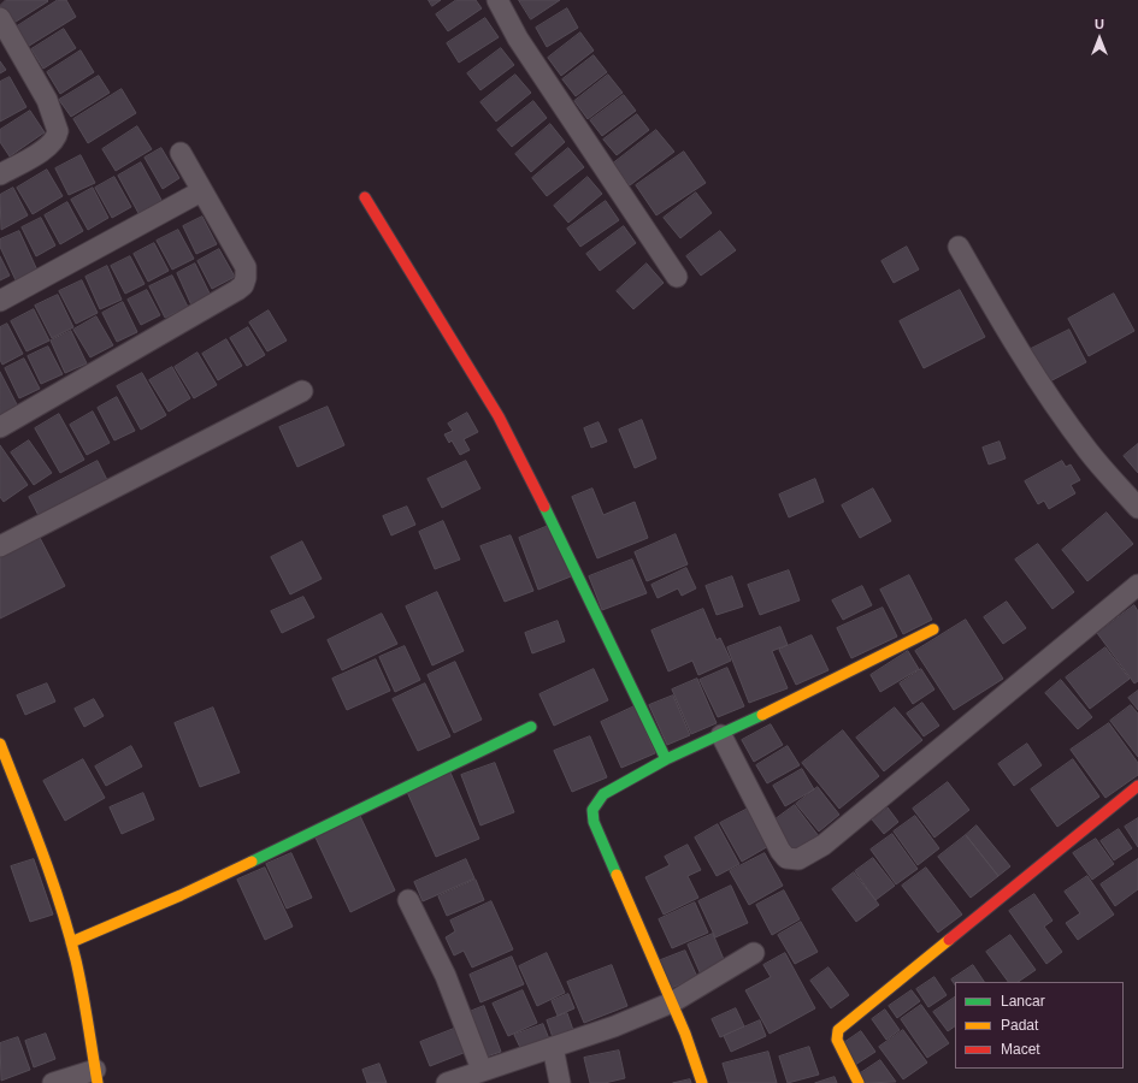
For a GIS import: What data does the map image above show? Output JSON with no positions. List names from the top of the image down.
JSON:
{
  "legend": ["Lancar", "Padat", "Macet"],
  "north": "top"
}
